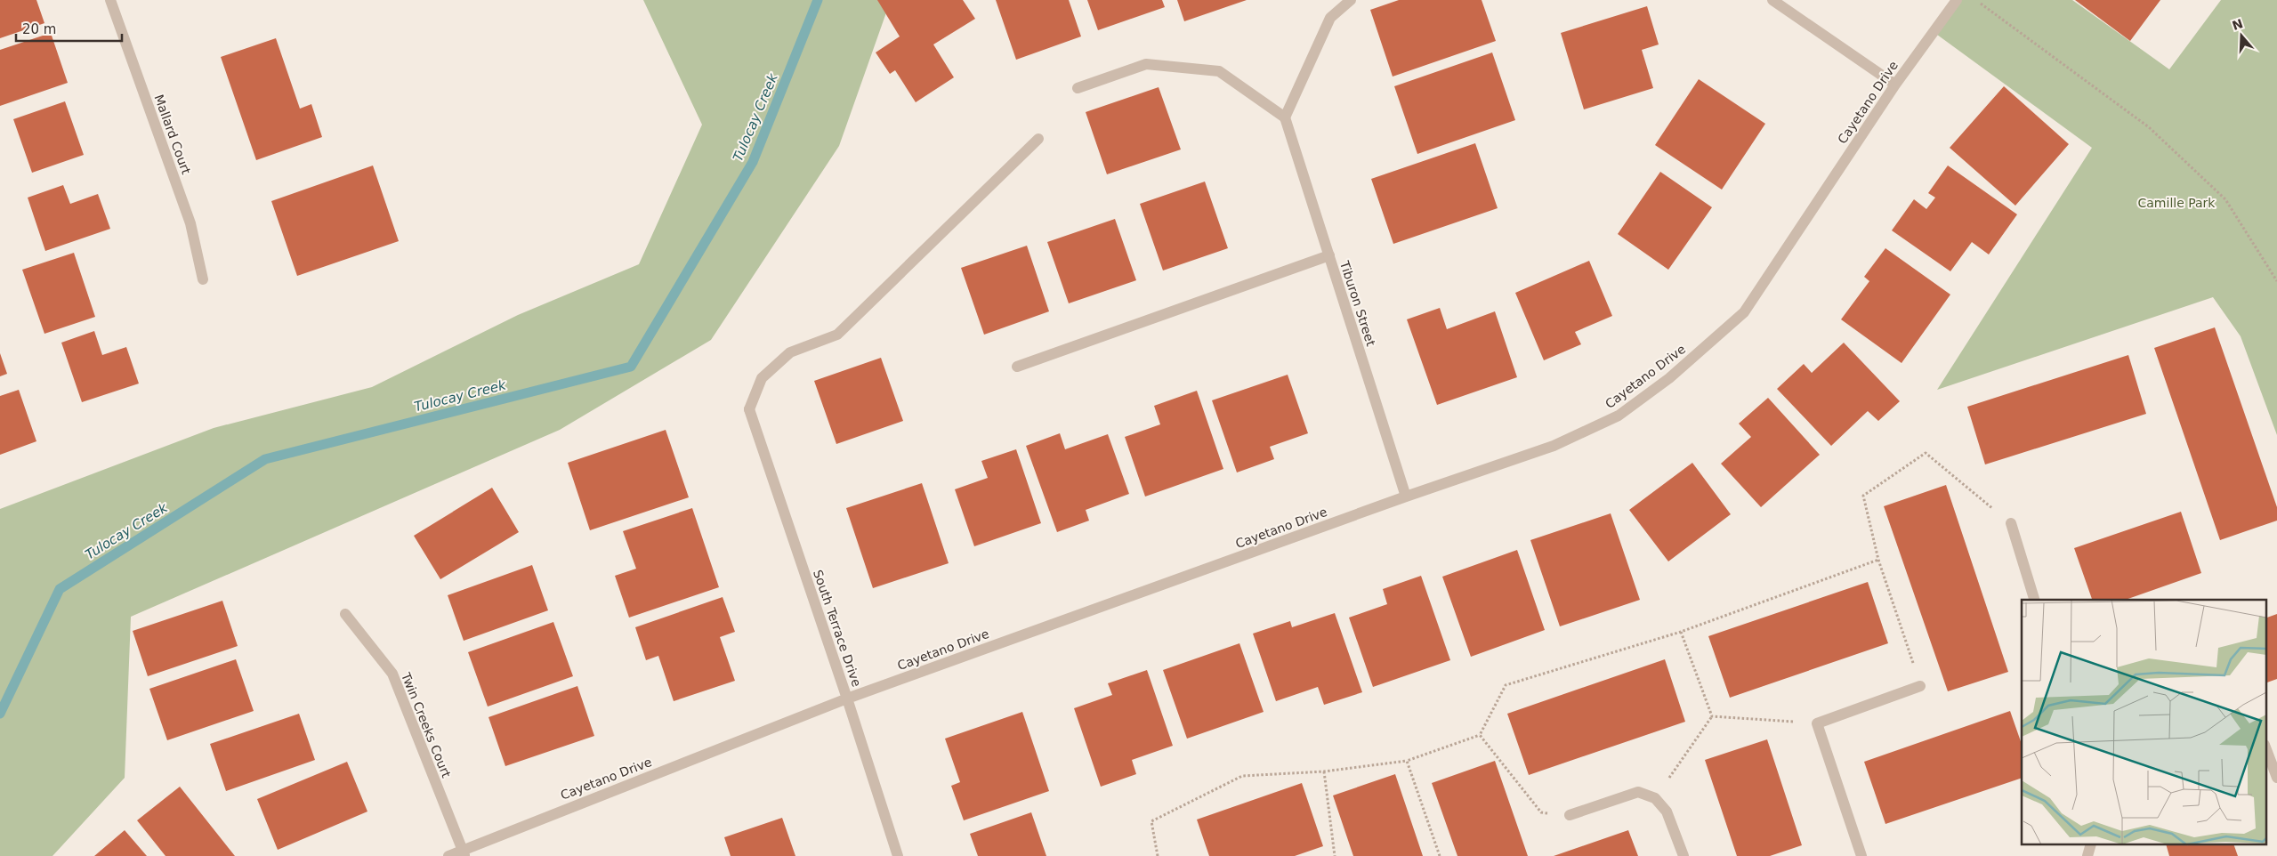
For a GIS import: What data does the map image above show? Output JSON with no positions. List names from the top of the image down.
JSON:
{
  "streets": {
    "street": [
      "Cayetano Drive",
      "Mallard Court",
      "Tiburon Street",
      "South Terrace Drive",
      "Twin Creeks Court"
    ]
  },
  "crossings": [
    ["Cayetano Drive", "Tiburon Street"],
    ["Cayetano Drive", "South Terrace Drive"],
    ["Cayetano Drive", "Twin Creeks Court"]
  ],
  "water": ["Tulocay Creek"],
  "parks": ["Camille Park"],
  "scale_bar": "20 m",
  "north": "top"
}
